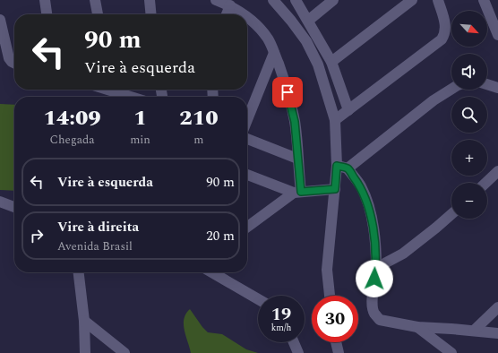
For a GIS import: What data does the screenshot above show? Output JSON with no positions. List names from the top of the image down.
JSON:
{
  "north": "bottom right",
  "page": {
    "map_buttons": ["+", "−"],
    "turn": ["90 m", "Vire à esquerda"],
    "eta": [
      "14:09",
      "Chegada",
      "1",
      "min",
      "210",
      "m"
    ],
    "list": [
      {
        "name": "Vire à esquerda",
        "value": "90 m"
      },
      {
        "name": "Vire à direita",
        "note": "Avenida Brasil",
        "value": "20 m"
      }
    ],
    "speed": "19 km/h",
    "limit": "30"
  }
}
